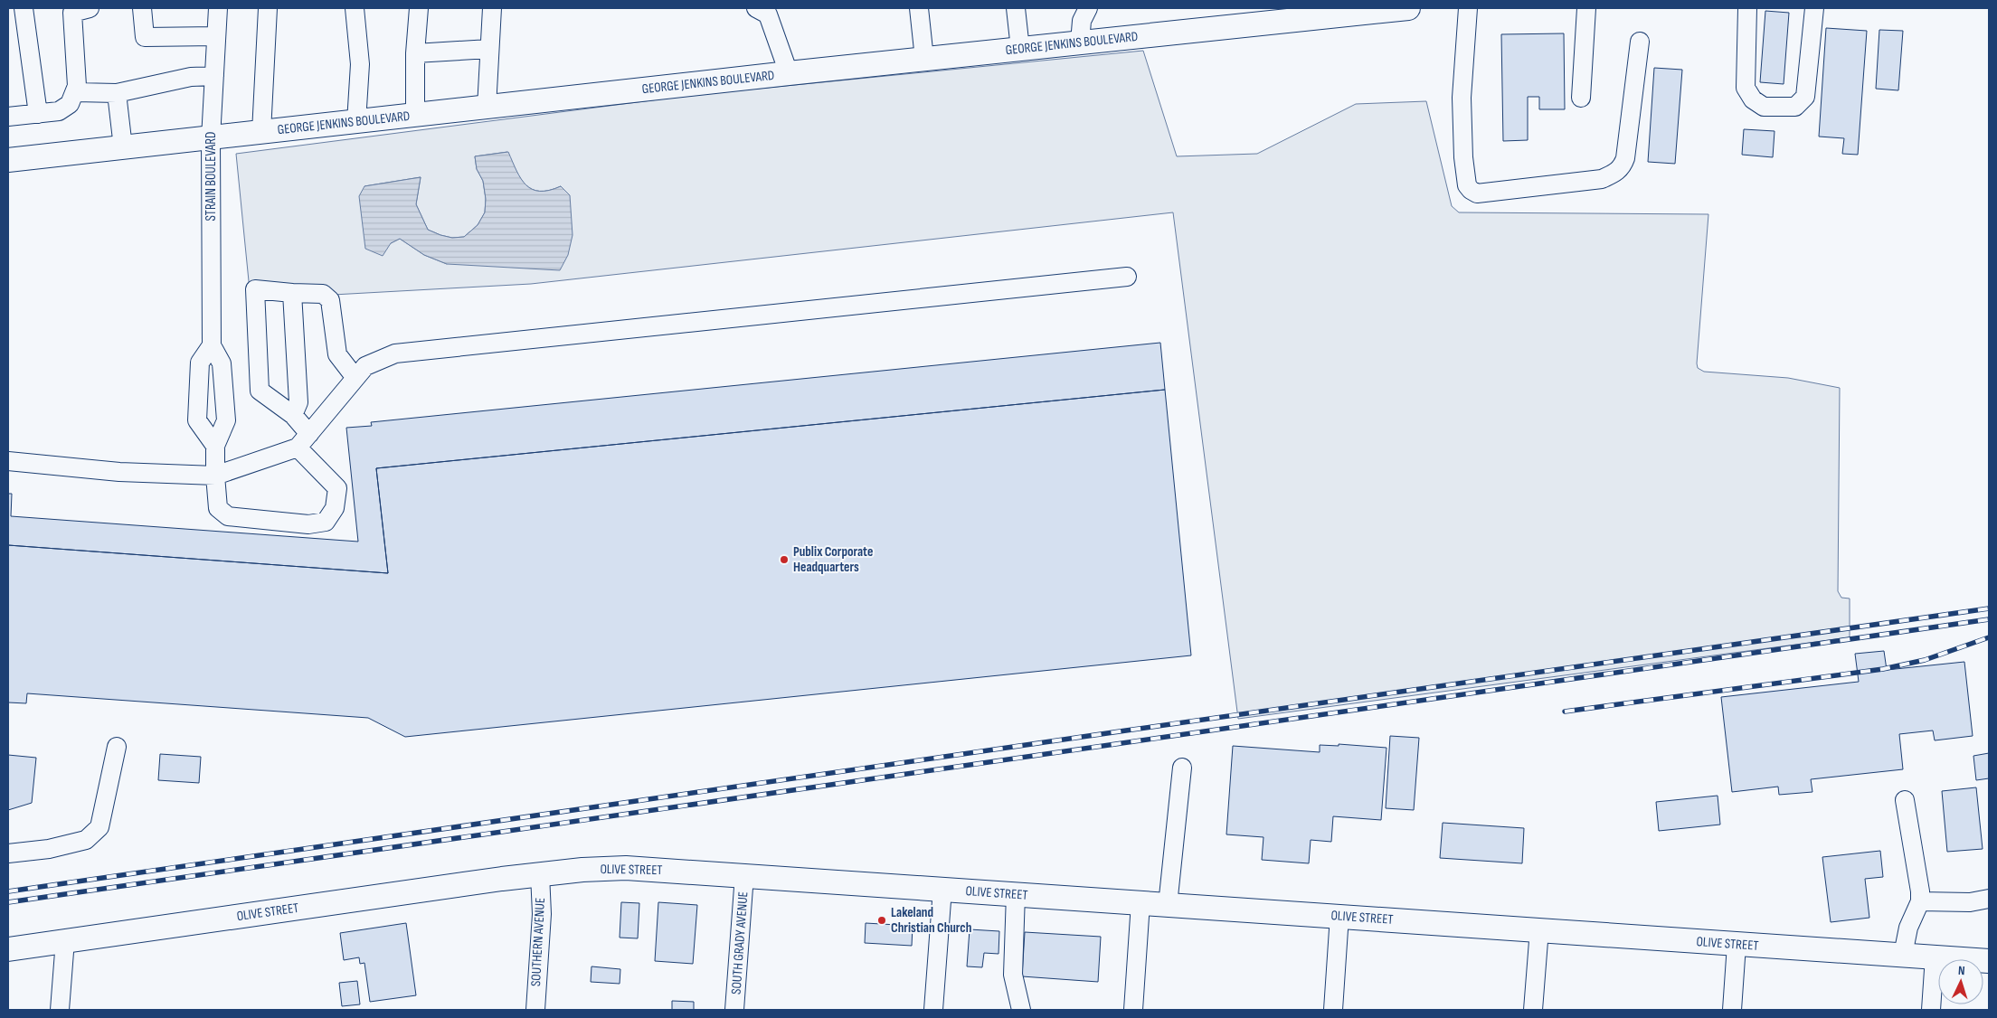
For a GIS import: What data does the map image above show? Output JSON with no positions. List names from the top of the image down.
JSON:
{
  "streets": {
    "main road": ["GEORGE JENKINS BOULEVARD", "OLIVE STREET"],
    "street": ["STRAIN BOULEVARD", "SOUTHERN AVENUE", "SOUTH GRADY AVENUE"]
  },
  "crossings": [
    ["GEORGE JENKINS BOULEVARD", "STRAIN BOULEVARD"],
    ["OLIVE STREET", "SOUTHERN AVENUE"],
    ["OLIVE STREET", "SOUTH GRADY AVENUE"]
  ],
  "places": ["Publix Corporate Headquarters", "Lakeland Christian Church"],
  "north": "top"
}
